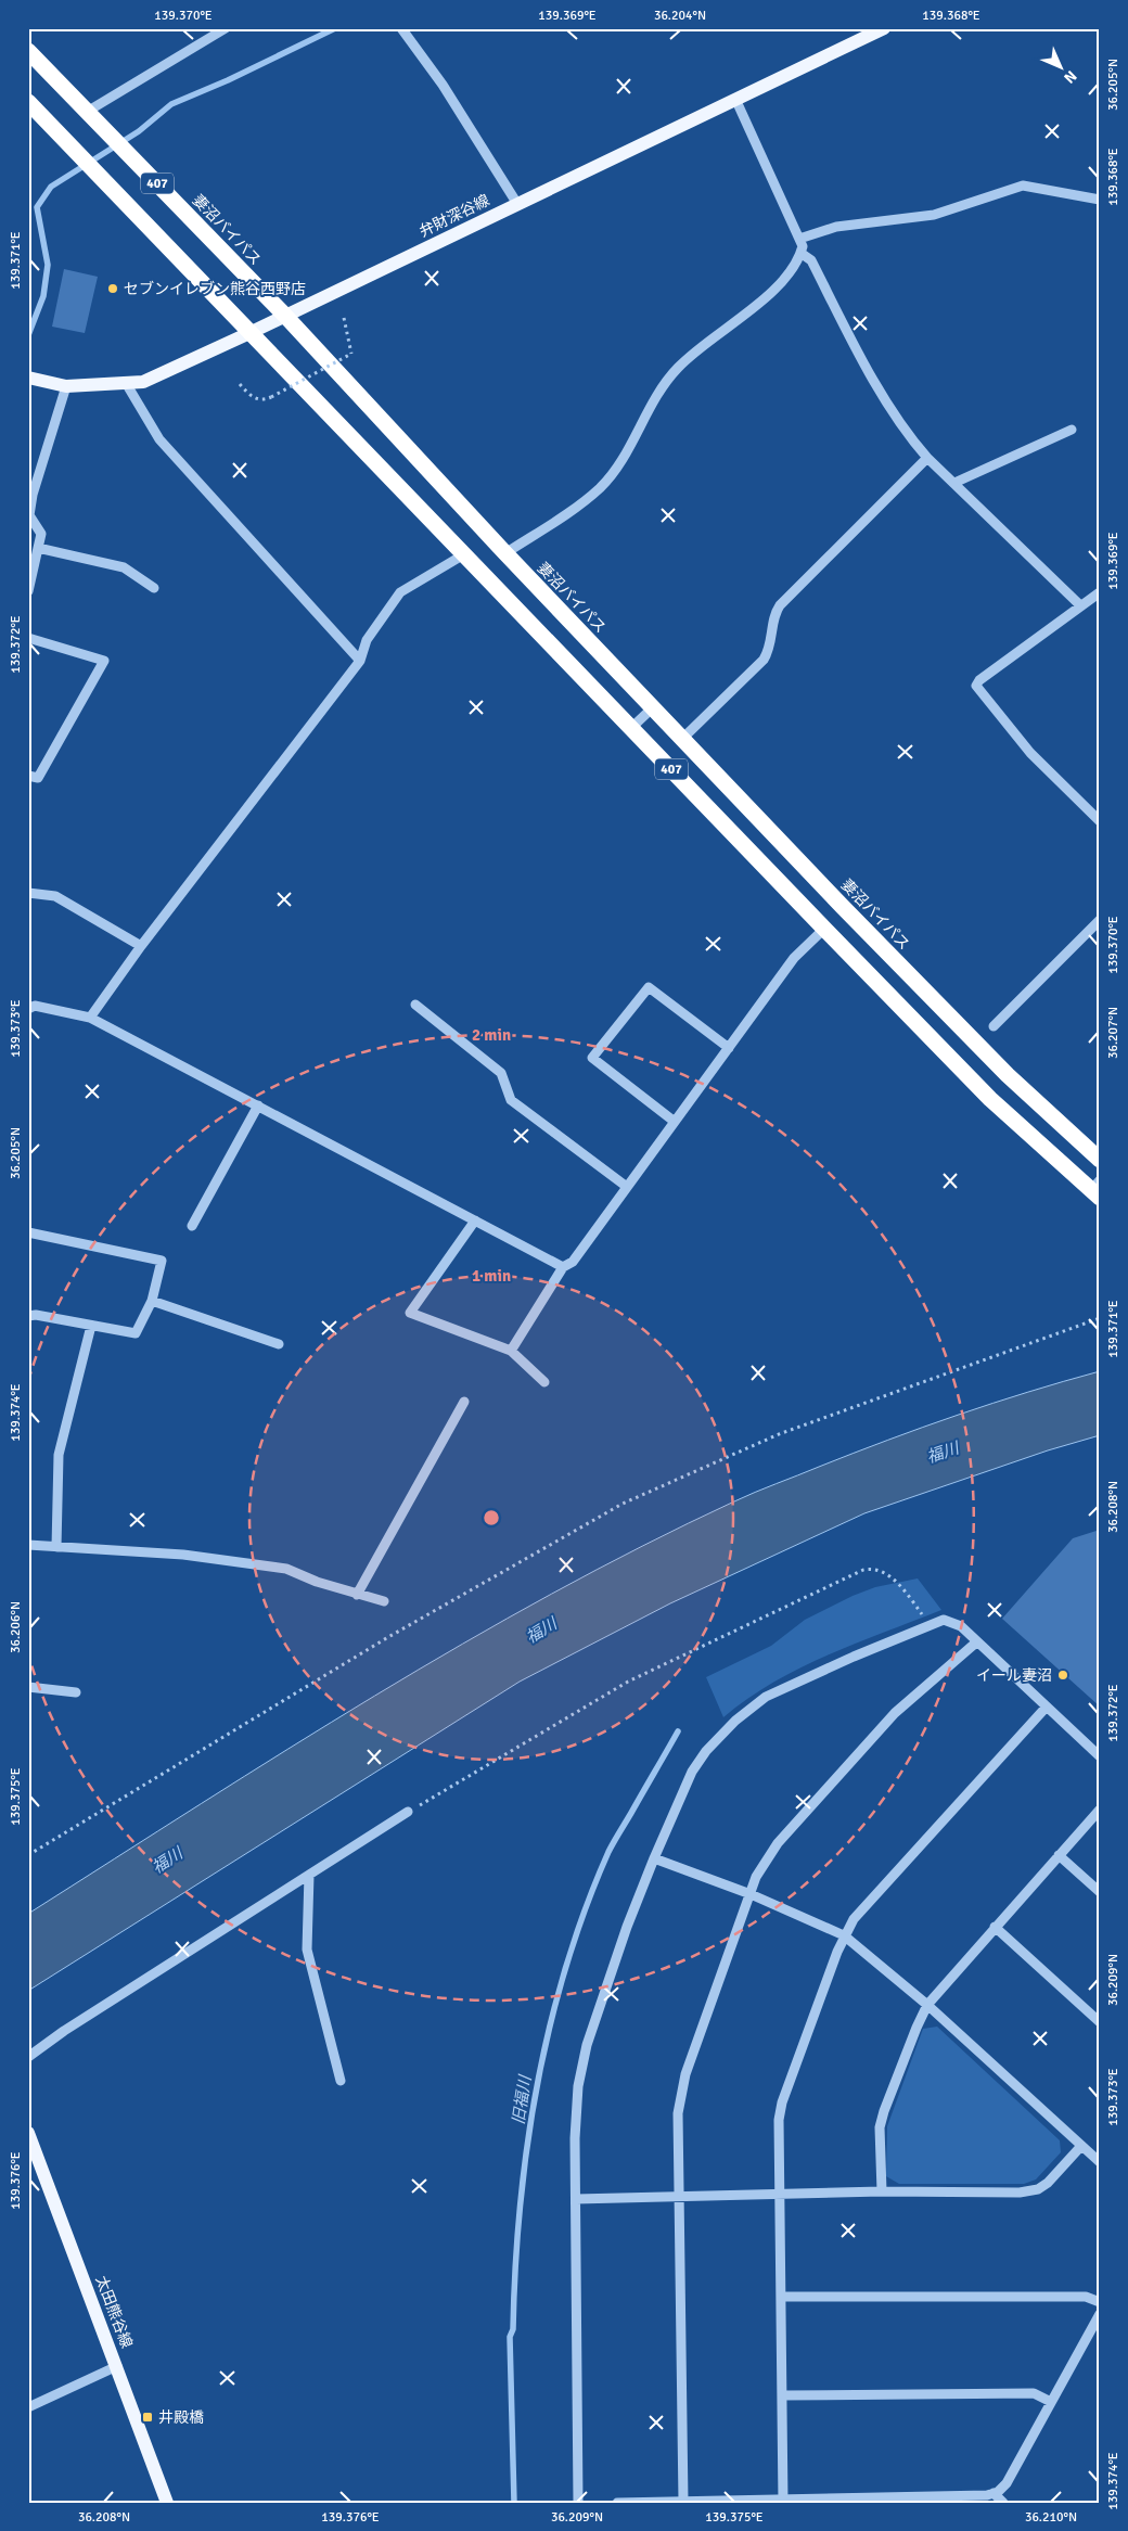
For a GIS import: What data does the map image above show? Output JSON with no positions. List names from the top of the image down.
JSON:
{
  "streets": {
    "highway": ["407", "妻沼バイパス"],
    "main road": ["弁財深谷線", "太田熊谷線"]
  },
  "crossings": [
    ["407", "弁財深谷線"],
    ["弁財深谷線", "妻沼バイパス"]
  ],
  "water": ["福川", "旧福川"],
  "places": {
    "other": ["セブンイレブン熊谷西野店", "イール妻沼"],
    "transit": ["井殿橋"]
  },
  "north": "bottom right",
  "coordinates": [
    "139.370°E",
    "139.369°E",
    "36.204°N",
    "139.368°E",
    "36.205°N",
    "139.371°E",
    "139.372°E",
    "139.373°E",
    "36.207°N",
    "139.374°E",
    "36.208°N",
    "36.206°N",
    "139.375°E",
    "36.209°N",
    "139.376°E",
    "36.210°N"
  ],
  "rings": ["2 min", "1 min"]
}
